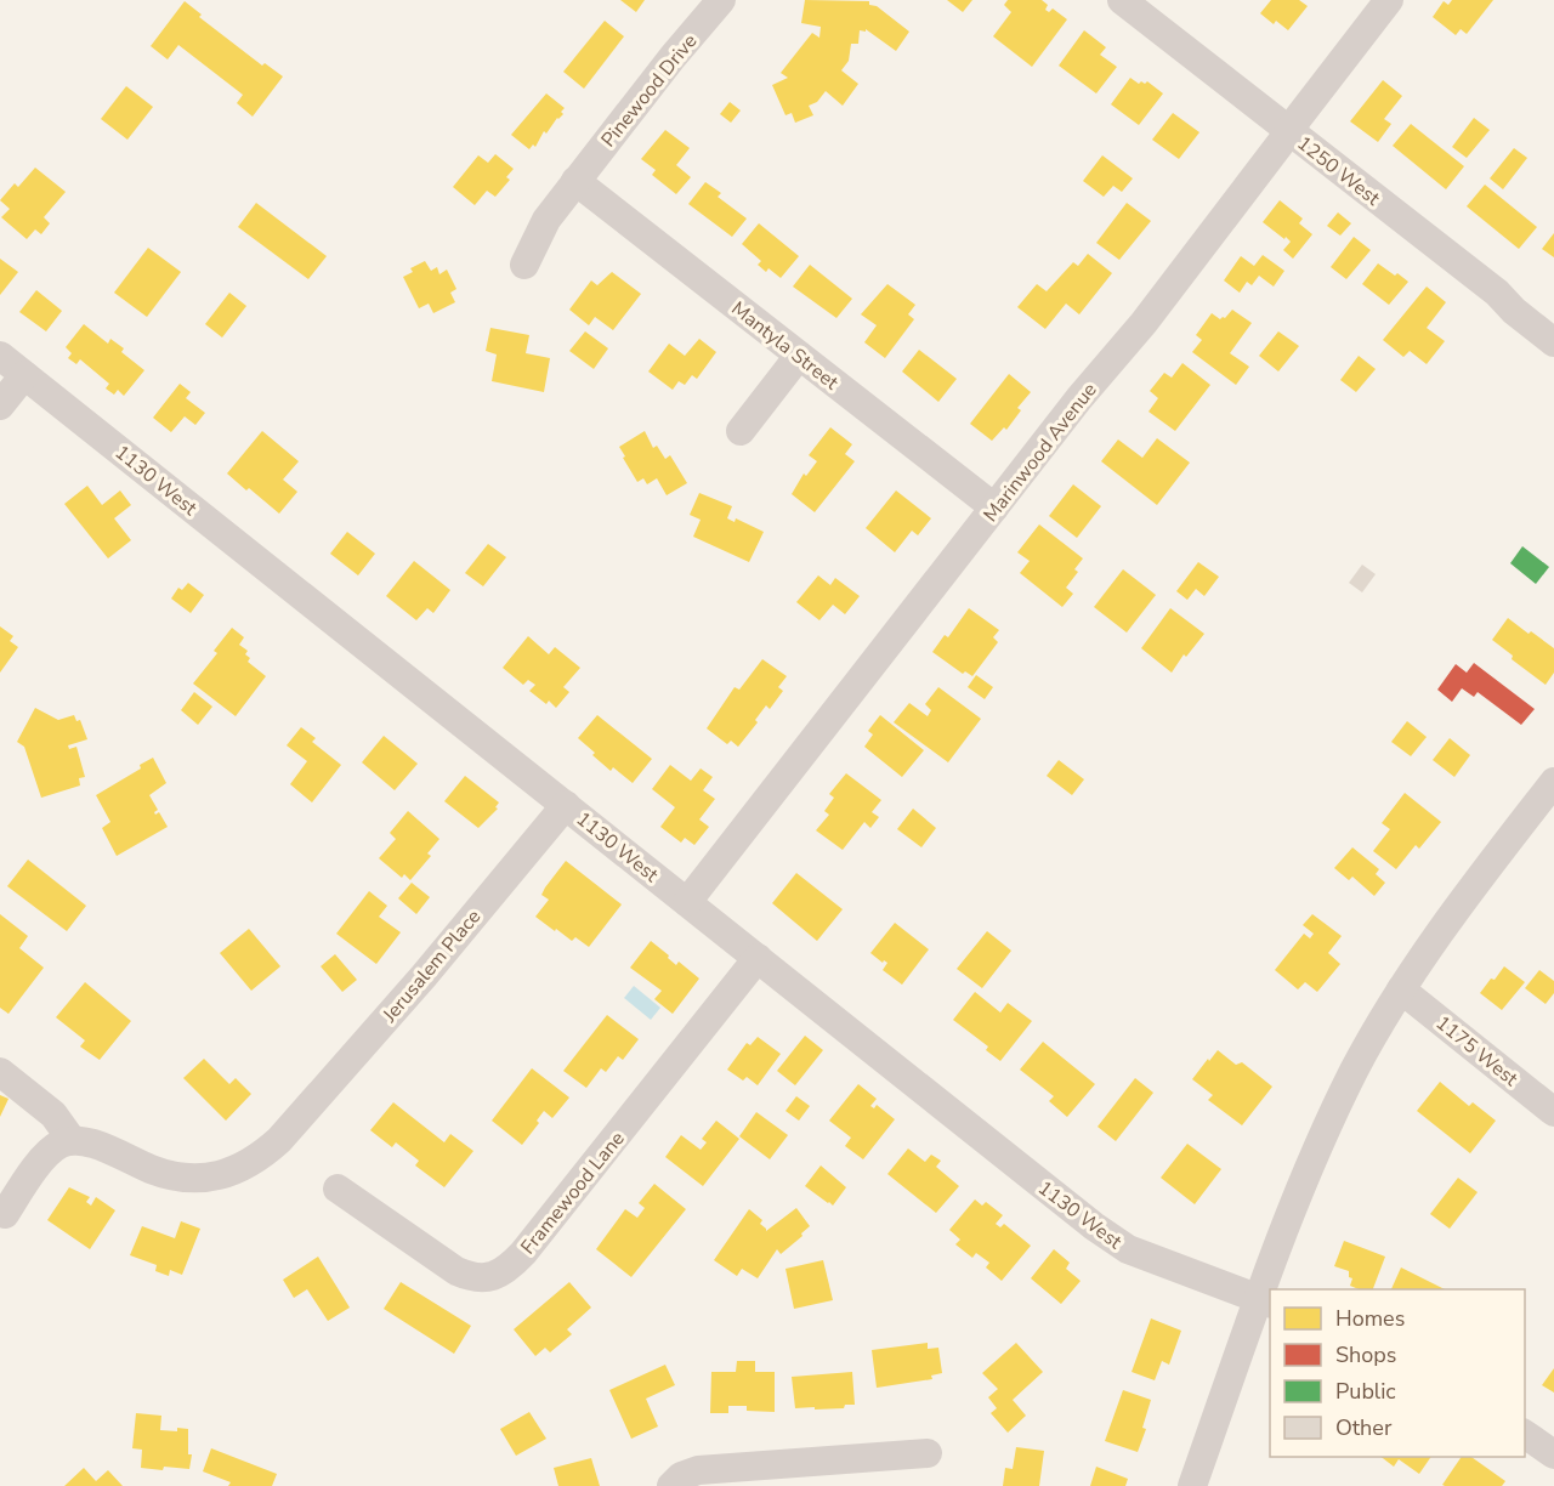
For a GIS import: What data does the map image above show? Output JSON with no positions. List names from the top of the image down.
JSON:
{
  "streets": {
    "street": [
      "Pinewood Drive",
      "1250 West",
      "Mantyla Street",
      "Marinwood Avenue",
      "1130 West",
      "Jerusalem Place",
      "1175 West",
      "Framewood Lane"
    ]
  },
  "crossings": [
    ["Pinewood Drive", "Mantyla Street"],
    ["1250 West", "Marinwood Avenue"],
    ["Mantyla Street", "Marinwood Avenue"],
    ["Marinwood Avenue", "1130 West"],
    ["1130 West", "Jerusalem Place"],
    ["1130 West", "Framewood Lane"]
  ],
  "legend": [
    "Homes",
    "Shops",
    "Public",
    "Other"
  ]
}
